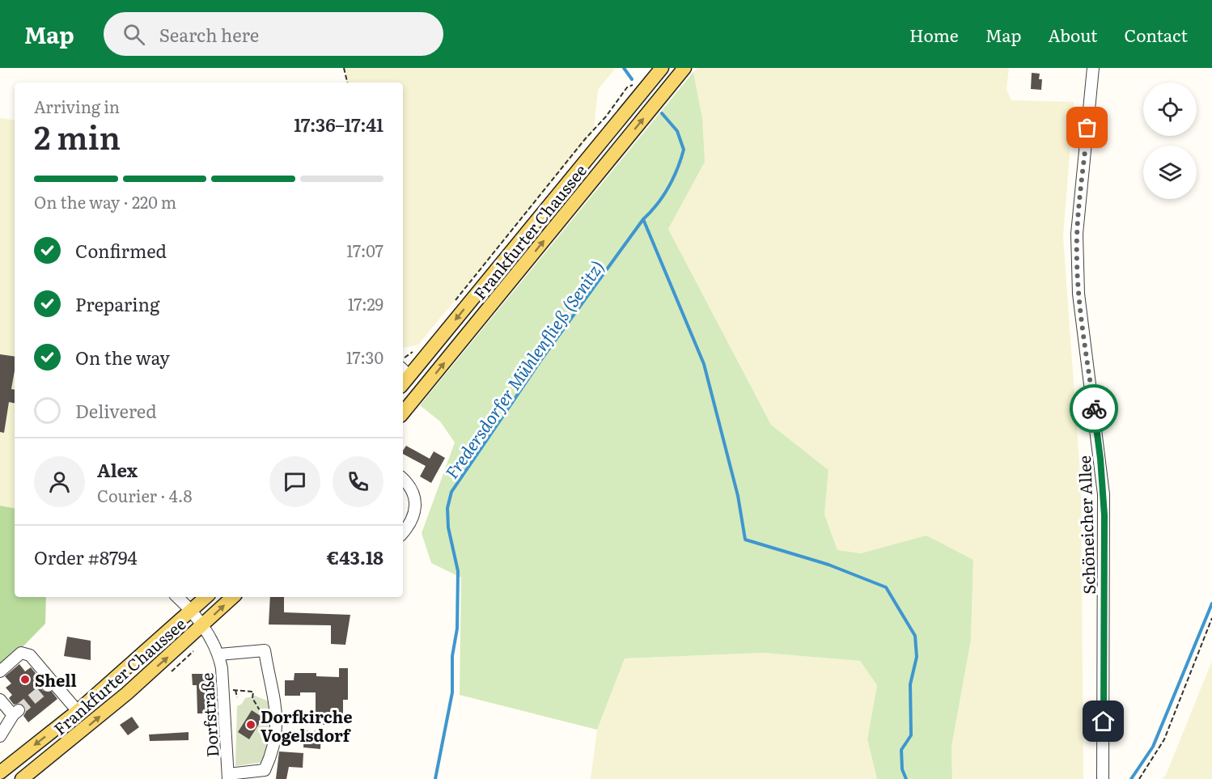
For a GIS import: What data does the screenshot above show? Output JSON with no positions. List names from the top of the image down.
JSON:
{
  "streets": {
    "main road": ["Frankfurter Chaussee"],
    "street": ["Schöneicher Allee", "Dorfstraße"]
  },
  "crossings": [
    ["Frankfurter Chaussee", "Dorfstraße"]
  ],
  "water": ["Fredersdorfer Mühlenfließ (Senitz)"],
  "places": ["Shell", "Dorfkirche Vogelsdorf"],
  "page": {
    "header": "Map",
    "search": "Search here",
    "nav": [
      "Home",
      "Map",
      "About",
      "Contact"
    ],
    "heading": ["2 min", "Arriving in", "17:36–17:41"],
    "panel": [
      "Alex",
      "Courier · 4.8",
      "Order #8794",
      "€43.18"
    ],
    "bar": "On the way · 220 m",
    "list": [
      ["Confirmed", "17:07"],
      ["Preparing", "17:29"],
      ["On the way", "17:30"],
      "Delivered"
    ]
  }
}
